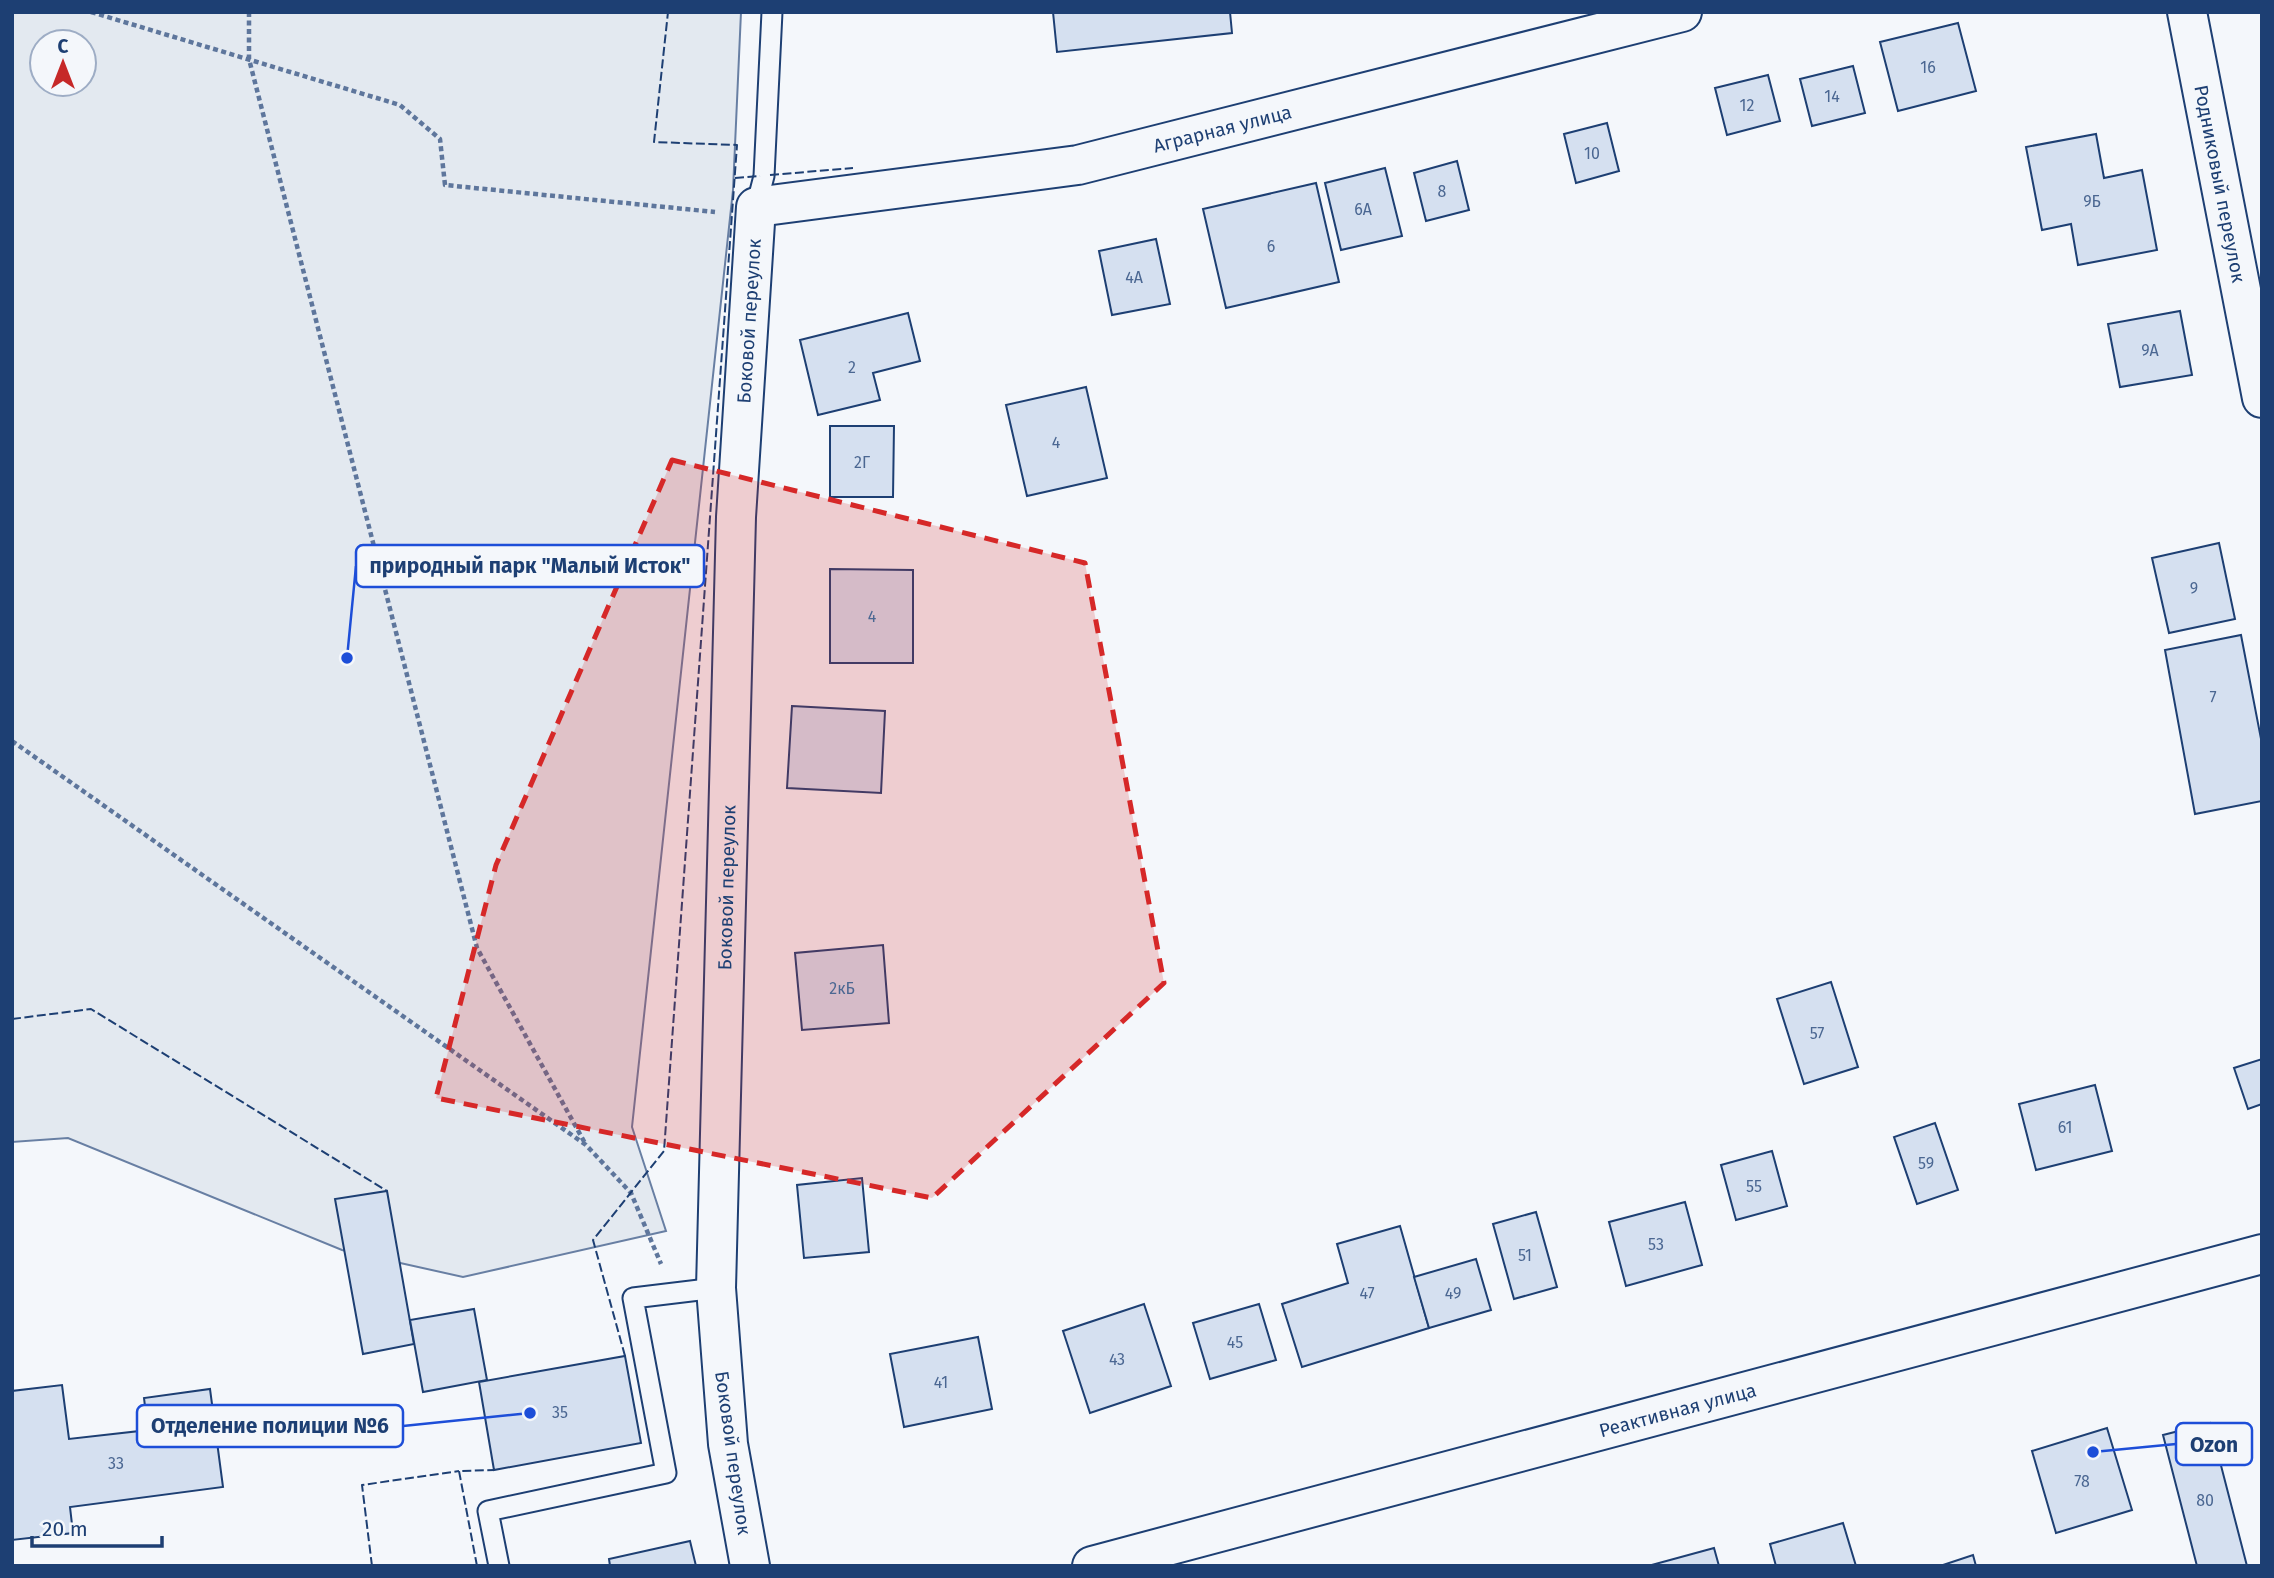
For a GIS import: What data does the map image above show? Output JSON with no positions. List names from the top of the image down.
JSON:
{
  "streets": {
    "street": [
      "Аграрная улица",
      "Родниковый переулок",
      "Боковой переулок",
      "Реактивная улица"
    ]
  },
  "crossings": [
    ["Аграрная улица", "Боковой переулок"]
  ],
  "places": ["природный парк \"Малый Исток\"", "Отделение полиции №6", "Ozon"],
  "house_numbers": [
    "16",
    "14",
    "12",
    "10",
    "8",
    "9Б",
    "6А",
    "6",
    "4А",
    "9А",
    "2",
    "4",
    "2Г",
    "9",
    "4",
    "7",
    "2кБ",
    "57",
    "61",
    "59",
    "55",
    "53",
    "51",
    "47",
    "49",
    "45",
    "43",
    "41",
    "35",
    "33",
    "78",
    "80"
  ],
  "scale_bar": "20 m",
  "north": "top"
}
